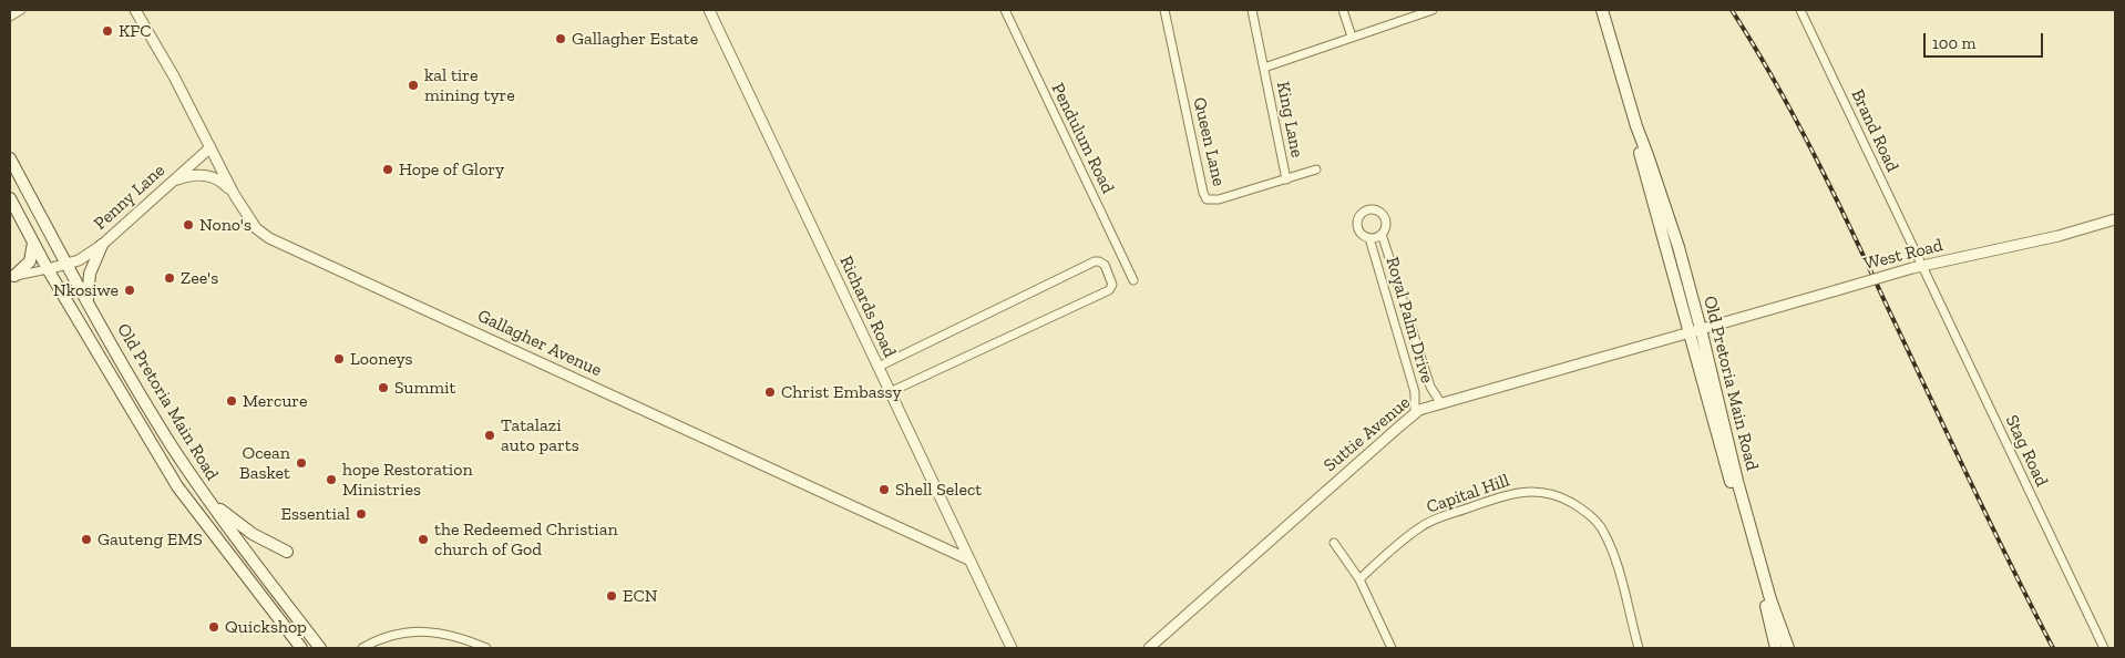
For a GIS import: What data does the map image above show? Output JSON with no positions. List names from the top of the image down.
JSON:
{
  "streets": {
    "main road": ["Old Pretoria Main Road"],
    "street": [
      "King Lane",
      "Brand Road",
      "Pendulum Road",
      "Queen Lane",
      "Penny Lane",
      "West Road",
      "Richards Road",
      "Royal Palm Drive",
      "Gallagher Avenue",
      "Suttie Avenue",
      "Stag Road",
      "Capital Hill"
    ]
  },
  "crossings": [
    ["King Lane", "Queen Lane"],
    ["Brand Road", "West Road"],
    ["Brand Road", "Stag Road"],
    ["Penny Lane", "Gallagher Avenue"],
    ["Penny Lane", "Old Pretoria Main Road"],
    ["West Road", "Old Pretoria Main Road"],
    ["West Road", "Suttie Avenue"],
    ["West Road", "Stag Road"],
    ["Richards Road", "Gallagher Avenue"],
    ["Royal Palm Drive", "Suttie Avenue"],
    ["Old Pretoria Main Road", "Suttie Avenue"]
  ],
  "places": [
    "KFC",
    "Gallagher Estate",
    "kal tire mining tyre",
    "Hope of Glory",
    "Nono's",
    "Zee's",
    "Nkosiwe",
    "Looneys",
    "Summit",
    "Christ Embassy",
    "Mercure",
    "Tatalazi auto parts",
    "Ocean Basket",
    "hope Restoration Ministries",
    "Shell Select",
    "Essential",
    "Gauteng EMS",
    "the Redeemed Christian church of God",
    "ECN",
    "Quickshop"
  ],
  "scale_bar": "100 m"
}
